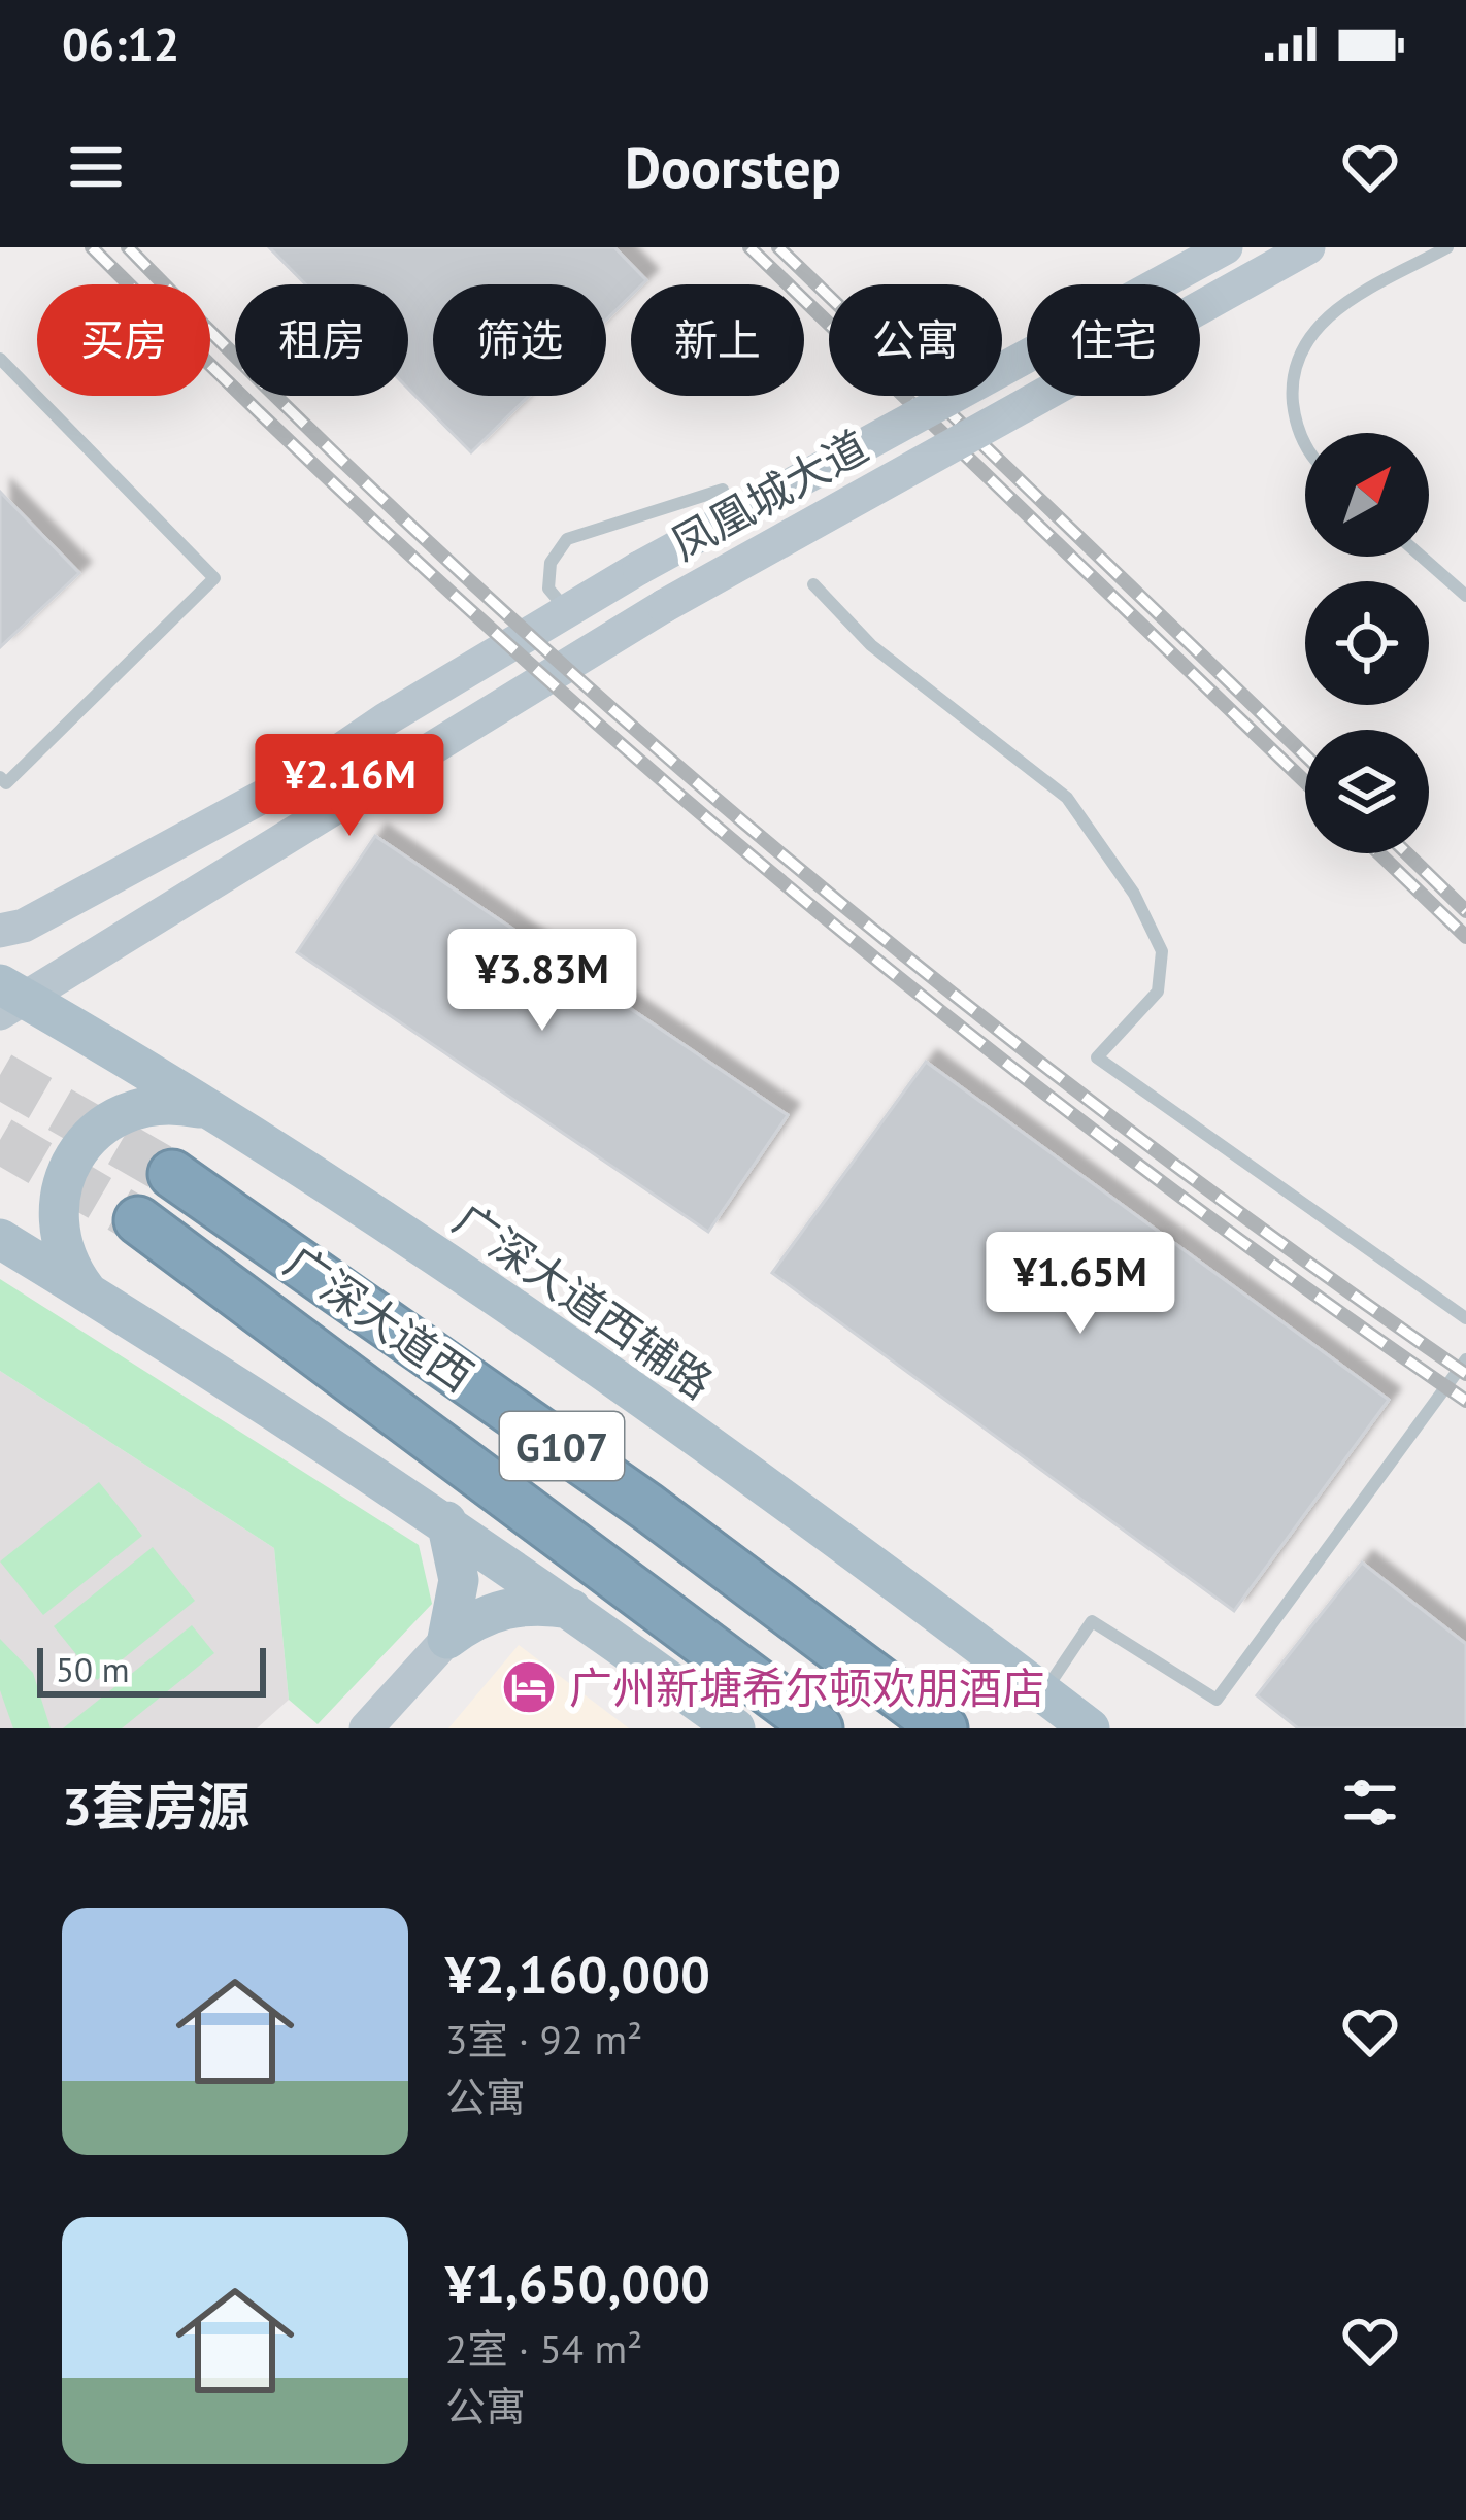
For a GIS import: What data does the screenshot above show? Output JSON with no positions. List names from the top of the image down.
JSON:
{
  "streets": {
    "highway": ["广深大道西", "G107"],
    "main road": ["凤凰城大道", "广深大道西辅路"]
  },
  "crossings": [
    ["凤凰城大道", "广深大道西辅路"]
  ],
  "places": {
    "hotel": ["广州新塘希尔顿欢朋酒店"]
  },
  "scale_bar": "50 m",
  "north": "top right",
  "page": {
    "status": "06:12",
    "header": "Doorstep",
    "chip": [
      "买房",
      "租房",
      "筛选",
      "新上",
      "公寓",
      "住宅"
    ],
    "price": ["¥2.16M", "¥3.83M", "¥1.65M"],
    "scale": "50 m",
    "heading": "3套房源",
    "list": [
      {
        "name": "¥2,160,000",
        "note": "3室 · 92 m² · 公寓"
      },
      {
        "name": "¥1,650,000",
        "note": "2室 · 54 m² · 公寓"
      }
    ]
  }
}
